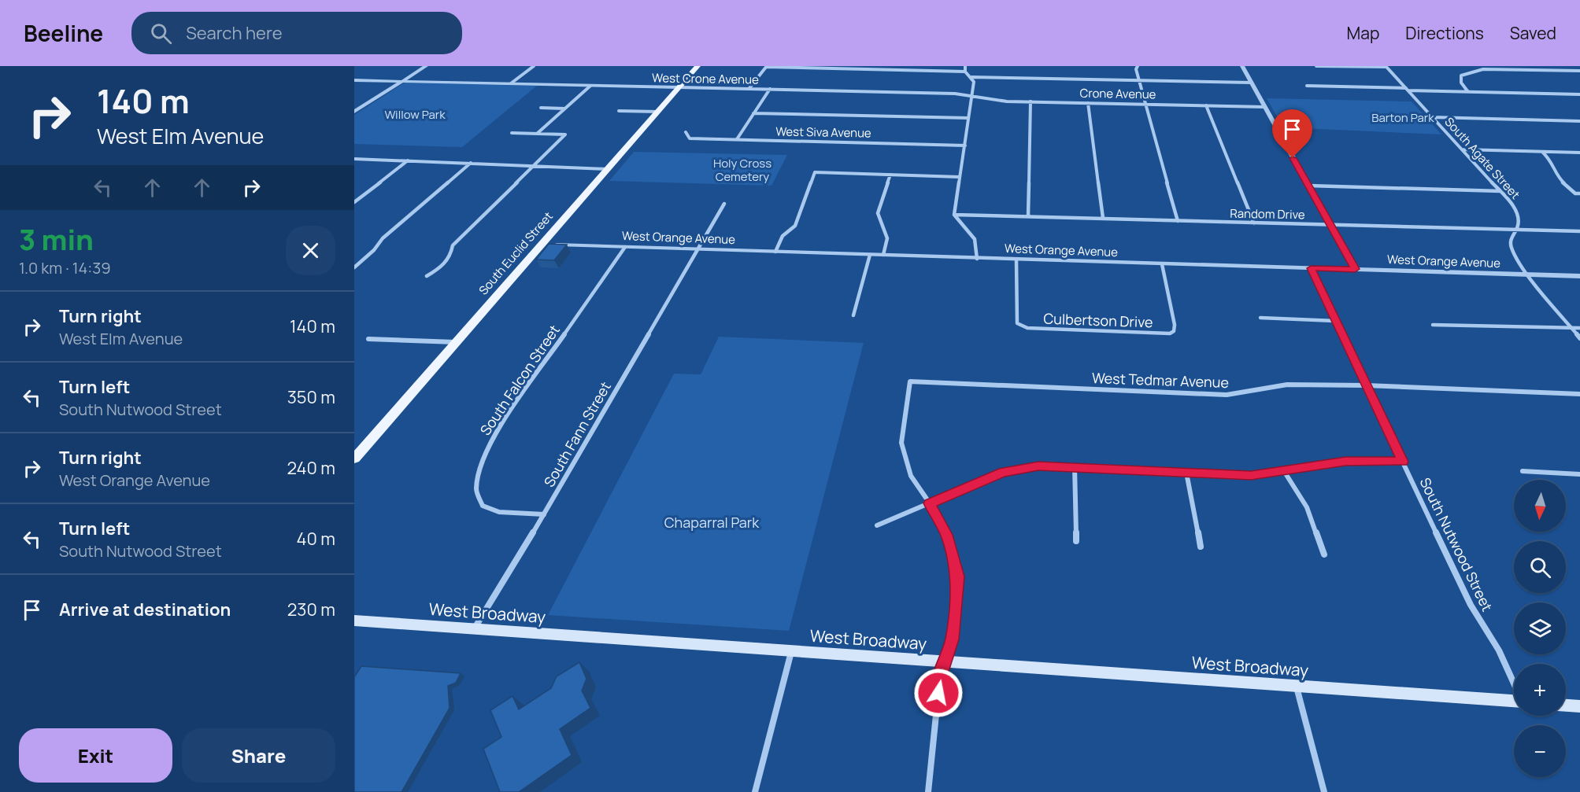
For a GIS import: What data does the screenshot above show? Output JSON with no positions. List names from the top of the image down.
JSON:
{
  "streets": {
    "main road": ["South Euclid Street", "West Broadway"],
    "street": [
      "West Crone Avenue",
      "Crone Avenue",
      "West Siva Avenue",
      "South Agate Street",
      "Random Drive",
      "West Orange Avenue",
      "Culbertson Drive",
      "South Falcon Street",
      "West Tedmar Avenue",
      "South Fann Street",
      "South Nutwood Street"
    ]
  },
  "crossings": [
    ["West Crone Avenue", "Crone Avenue"],
    ["West Crone Avenue", "South Euclid Street"],
    ["South Agate Street", "Random Drive"],
    ["South Agate Street", "West Orange Avenue"],
    ["West Orange Avenue", "South Euclid Street"],
    ["West Orange Avenue", "Culbertson Drive"],
    ["West Orange Avenue", "South Falcon Street"],
    ["West Orange Avenue", "South Fann Street"],
    ["West Orange Avenue", "South Nutwood Street"],
    ["South Falcon Street", "South Fann Street"],
    ["West Tedmar Avenue", "South Nutwood Street"],
    ["South Fann Street", "West Broadway"]
  ],
  "parks": [
    "Willow Park",
    "Barton Park",
    "Holy Cross Cemetery",
    "Chaparral Park"
  ],
  "north": "bottom",
  "page": {
    "header": "Beeline",
    "search": "Search here",
    "nav": ["Map", "Directions", "Saved"],
    "turn": ["140 m", "West Elm Avenue"],
    "heading": ["3 min", "1.0 km · 14:39"],
    "list": [
      {
        "name": "Turn right",
        "note": "West Elm Avenue",
        "value": "140 m"
      },
      {
        "name": "Turn left",
        "note": "South Nutwood Street",
        "value": "350 m"
      },
      {
        "name": "Turn right",
        "note": "West Orange Avenue",
        "value": "240 m"
      },
      {
        "name": "Turn left",
        "note": "South Nutwood Street",
        "value": "40 m"
      },
      {
        "name": "Arrive at destination",
        "value": "230 m"
      }
    ],
    "map_buttons": ["+", "−"],
    "buttons": ["Exit", "Share"]
  }
}
